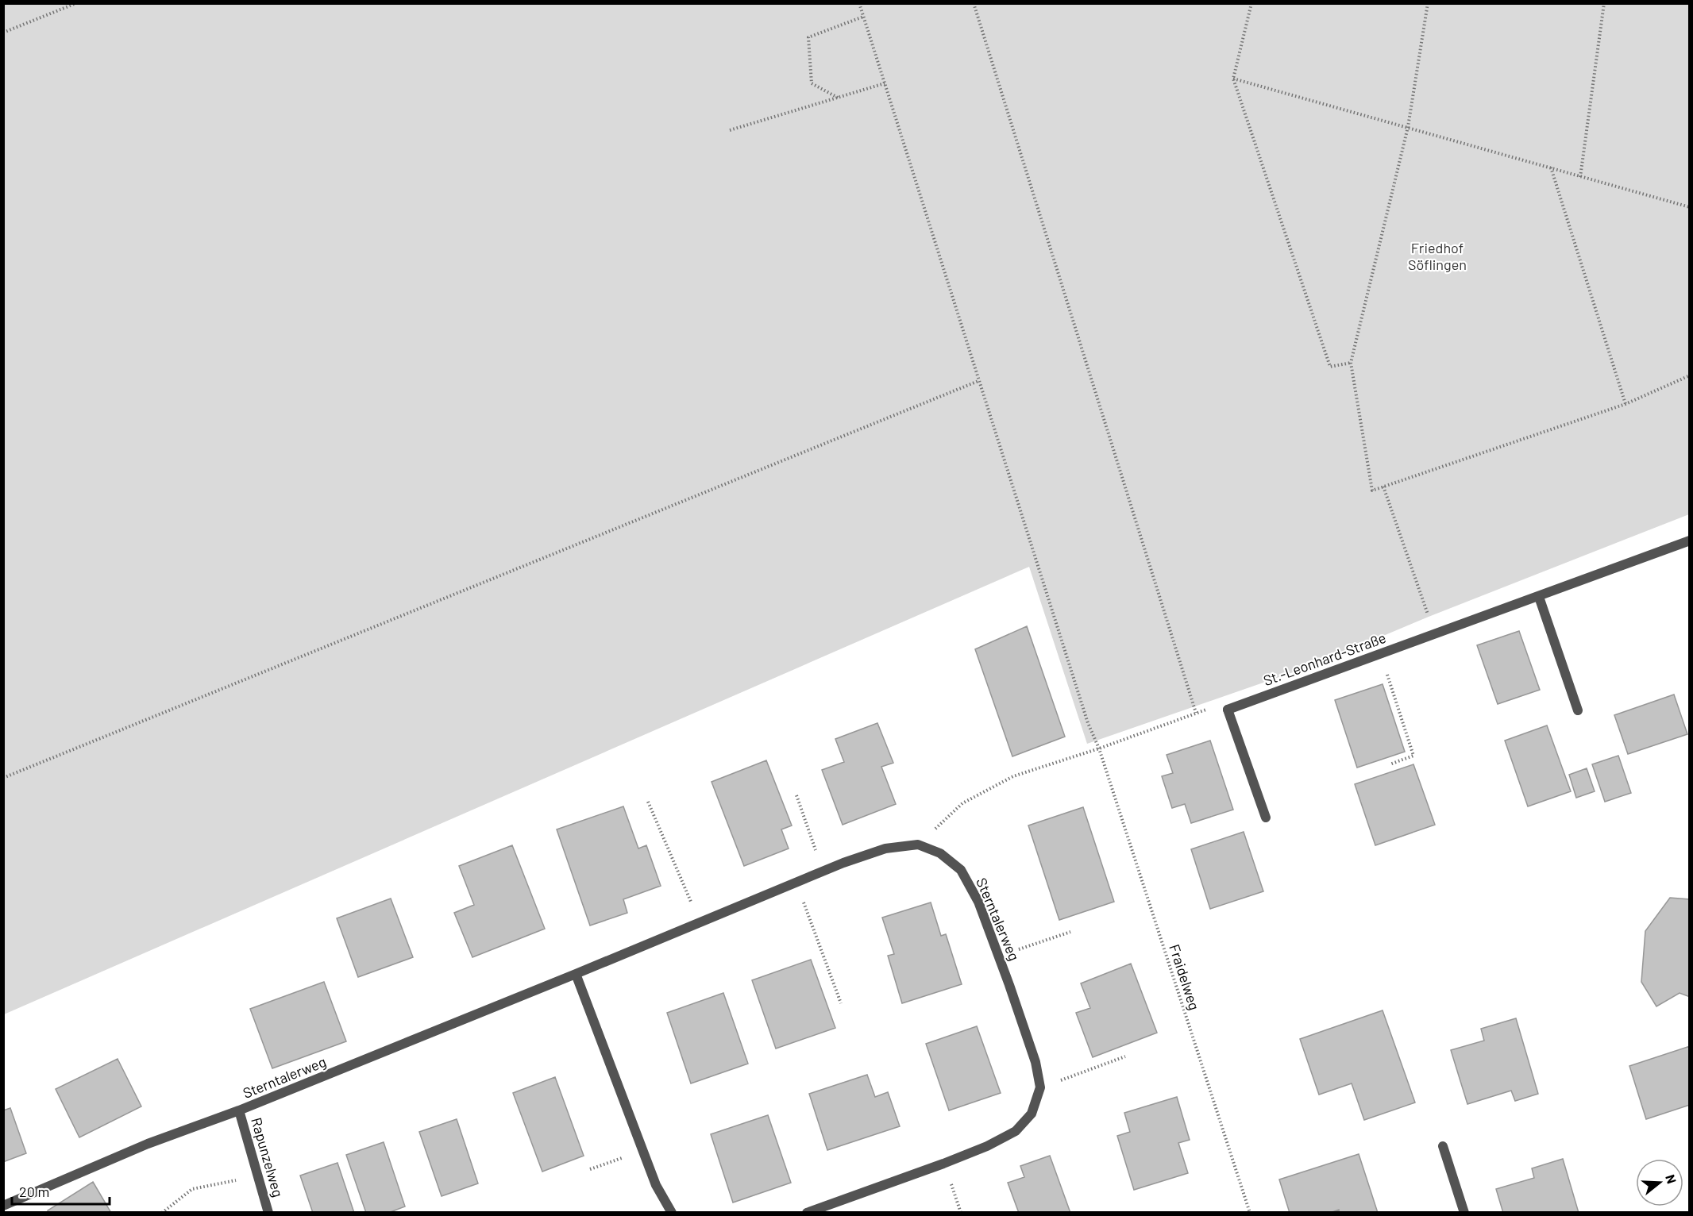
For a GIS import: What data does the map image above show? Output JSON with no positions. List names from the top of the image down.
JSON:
{
  "streets": {
    "street": ["St.-Leonhard-Straße", "Sterntalerweg", "Rapunzelweg"],
    "path": ["Fraidelweg"]
  },
  "crossings": [
    ["Sterntalerweg", "Rapunzelweg"]
  ],
  "parks": ["Friedhof Söflingen"],
  "scale_bar": "20 m",
  "north": "right"
}
